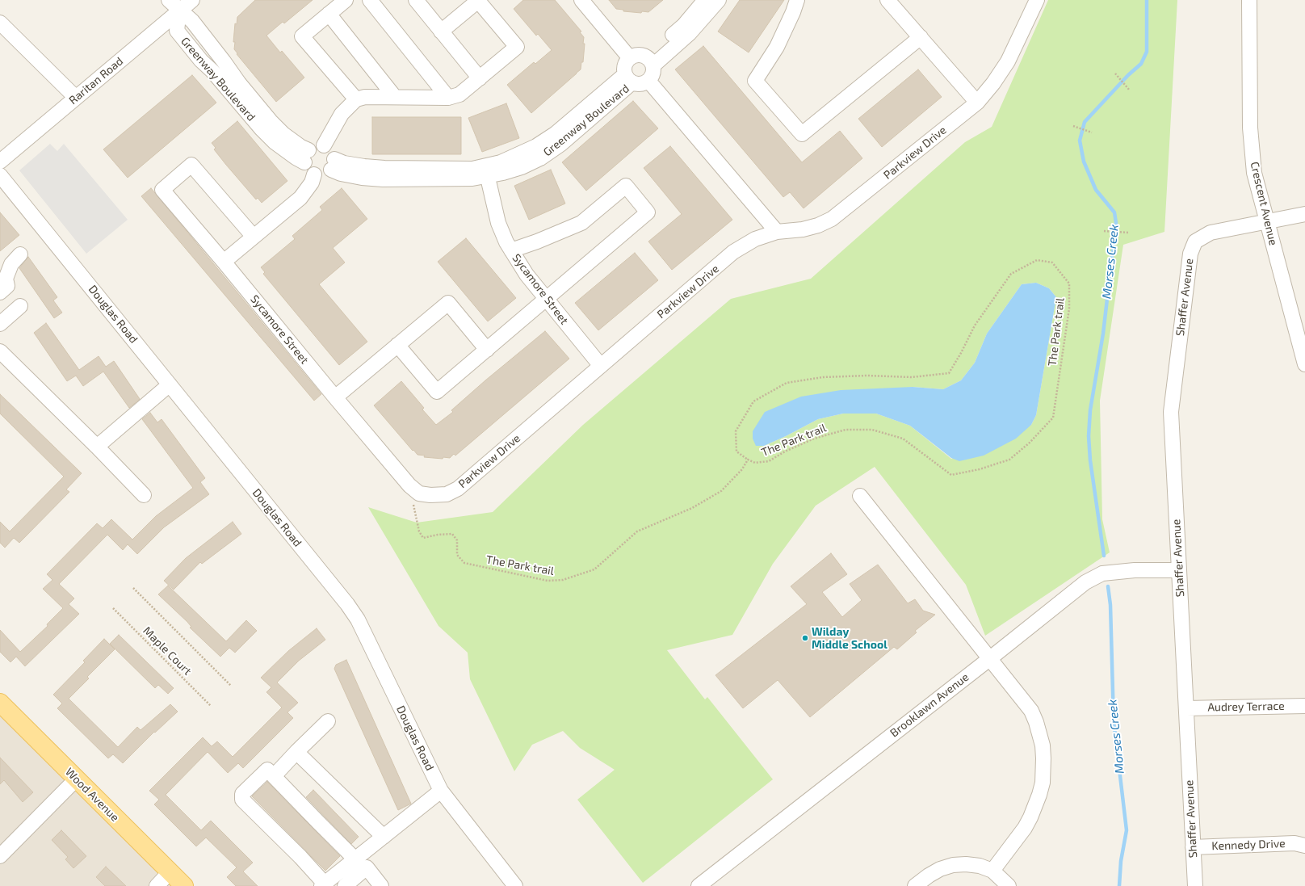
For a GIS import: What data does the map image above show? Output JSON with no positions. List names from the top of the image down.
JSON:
{
  "streets": {
    "main road": ["Wood Avenue"],
    "street": [
      "Greenway Boulevard",
      "Raritan Road",
      "Parkview Drive",
      "Crescent Avenue",
      "Sycamore Street",
      "Shaffer Avenue",
      "Douglas Road",
      "Brooklawn Avenue",
      "Audrey Terrace",
      "Kennedy Drive"
    ],
    "path": ["The Park trail", "Maple Court"]
  },
  "crossings": [
    ["Greenway Boulevard", "Raritan Road"],
    ["Greenway Boulevard", "Sycamore Street"],
    ["Parkview Drive", "Sycamore Street"],
    ["Parkview Drive", "The Park trail"],
    ["Crescent Avenue", "Shaffer Avenue"],
    ["Shaffer Avenue", "Brooklawn Avenue"],
    ["Shaffer Avenue", "Audrey Terrace"],
    ["Shaffer Avenue", "Kennedy Drive"]
  ],
  "water": ["Morses Creek"],
  "places": ["Wilday Middle School"]
}
